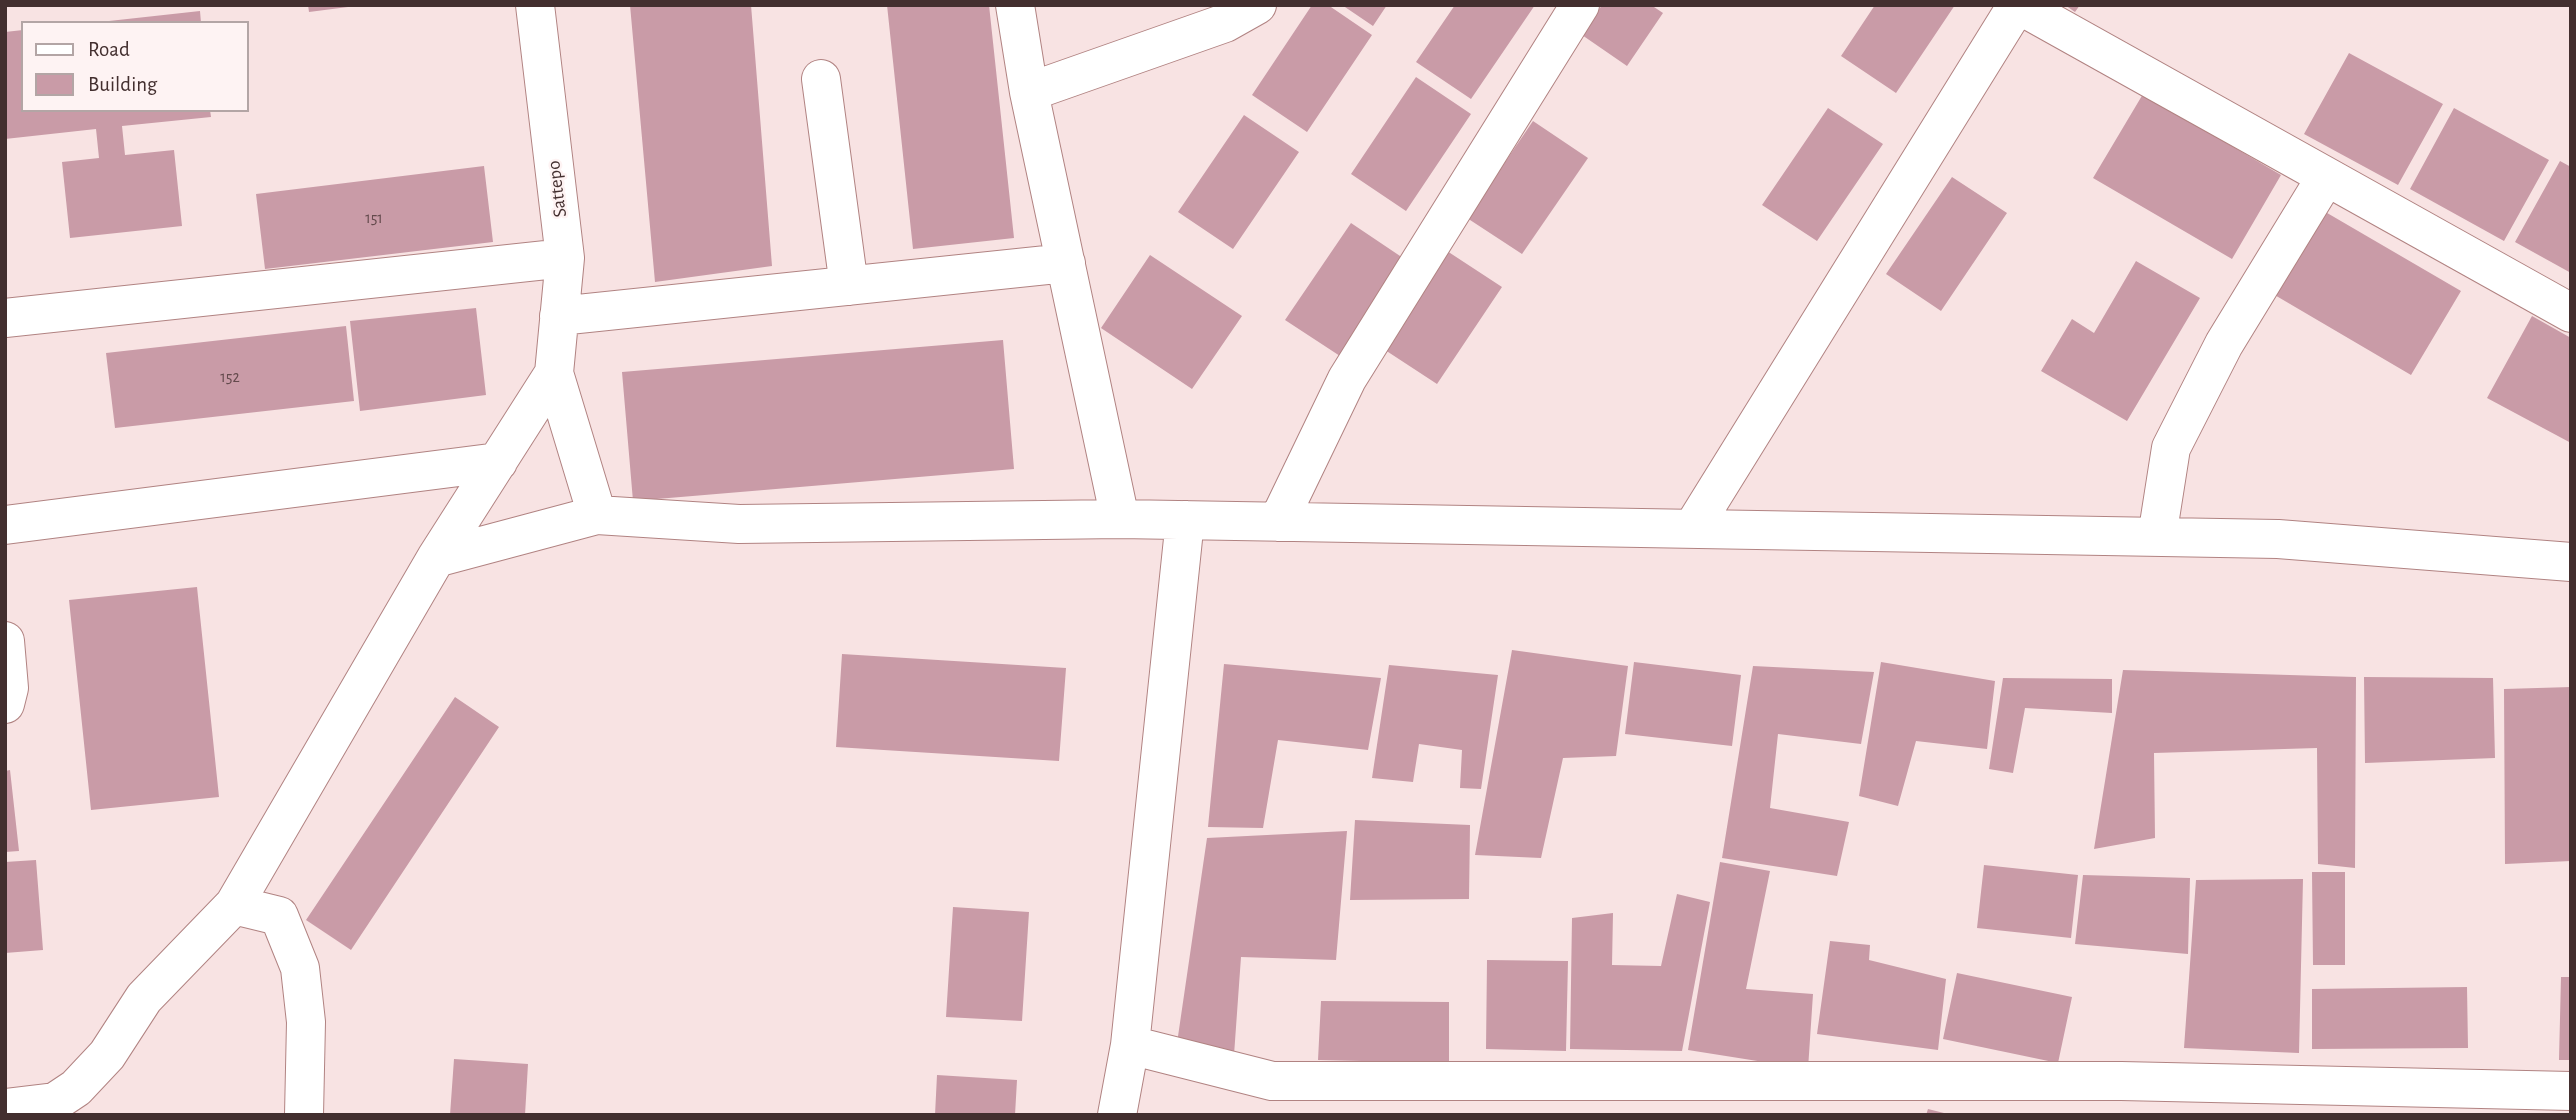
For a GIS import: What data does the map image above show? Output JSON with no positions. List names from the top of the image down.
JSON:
{
  "streets": {
    "street": ["Sattepo"]
  },
  "house_numbers": ["151", "152"],
  "legend": ["Road", "Building"]
}
